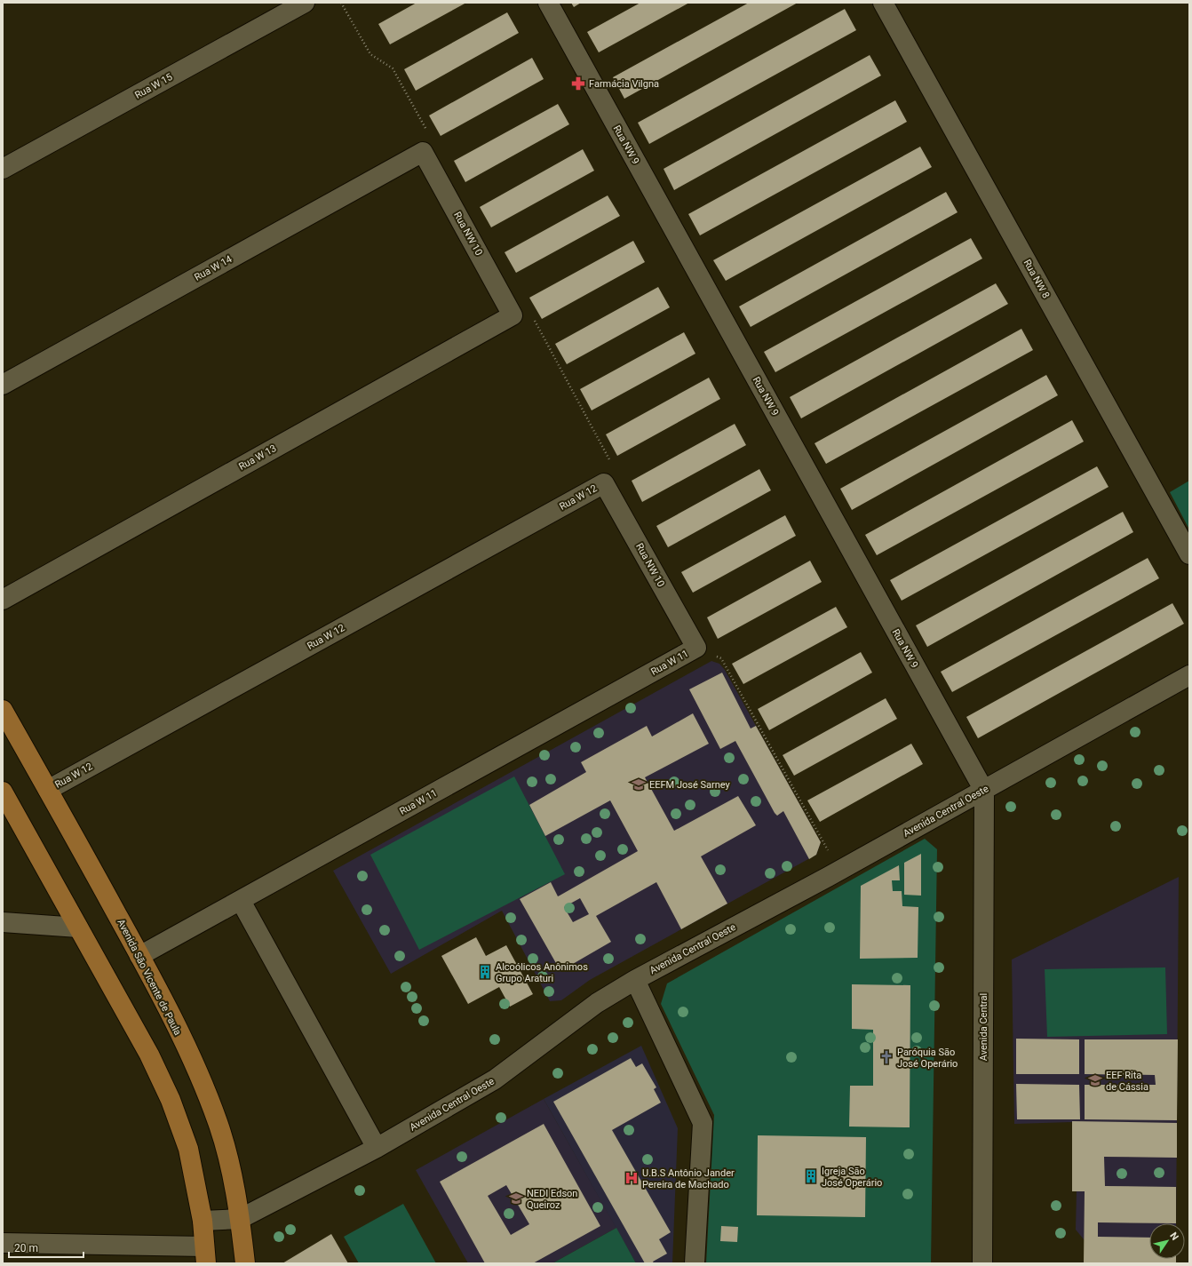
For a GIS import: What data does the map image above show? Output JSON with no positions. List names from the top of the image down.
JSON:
{
  "streets": {
    "main road": ["Avenida São Vicente de Paula"],
    "street": [
      "Rua W 15",
      "Rua NW 9",
      "Rua NW 10",
      "Rua W 14",
      "Rua NW 8",
      "Rua W 13",
      "Rua W 12",
      "Rua W 11",
      "Avenida Central Oeste",
      "Avenida Central"
    ]
  },
  "crossings": [
    ["Rua NW 9", "Avenida Central Oeste"],
    ["Rua NW 9", "Avenida Central"],
    ["Rua NW 10", "Rua W 14"],
    ["Rua NW 10", "Rua W 13"],
    ["Rua NW 10", "Rua W 12"],
    ["Rua NW 10", "Rua W 11"],
    ["Rua W 12", "Avenida São Vicente de Paula"],
    ["Rua W 11", "Avenida São Vicente de Paula"],
    ["Avenida Central Oeste", "Avenida São Vicente de Paula"],
    ["Avenida Central Oeste", "Avenida Central"]
  ],
  "places": {
    "pharmacy": ["Farmácia Vilgna"],
    "school or university": ["EEFM José Sarney", "EEF Rita de Cássia", "NEDI Edson Queiroz"],
    "building": ["Alcoólicos Anônimos Grupo Araturi", "Igreja São José Operário"],
    "church": ["Paróquia São José Operário"],
    "hospital": ["U.B.S Antônio Jander Pereira de Machado"]
  },
  "scale_bar": "20 m",
  "north": "top right"
}
